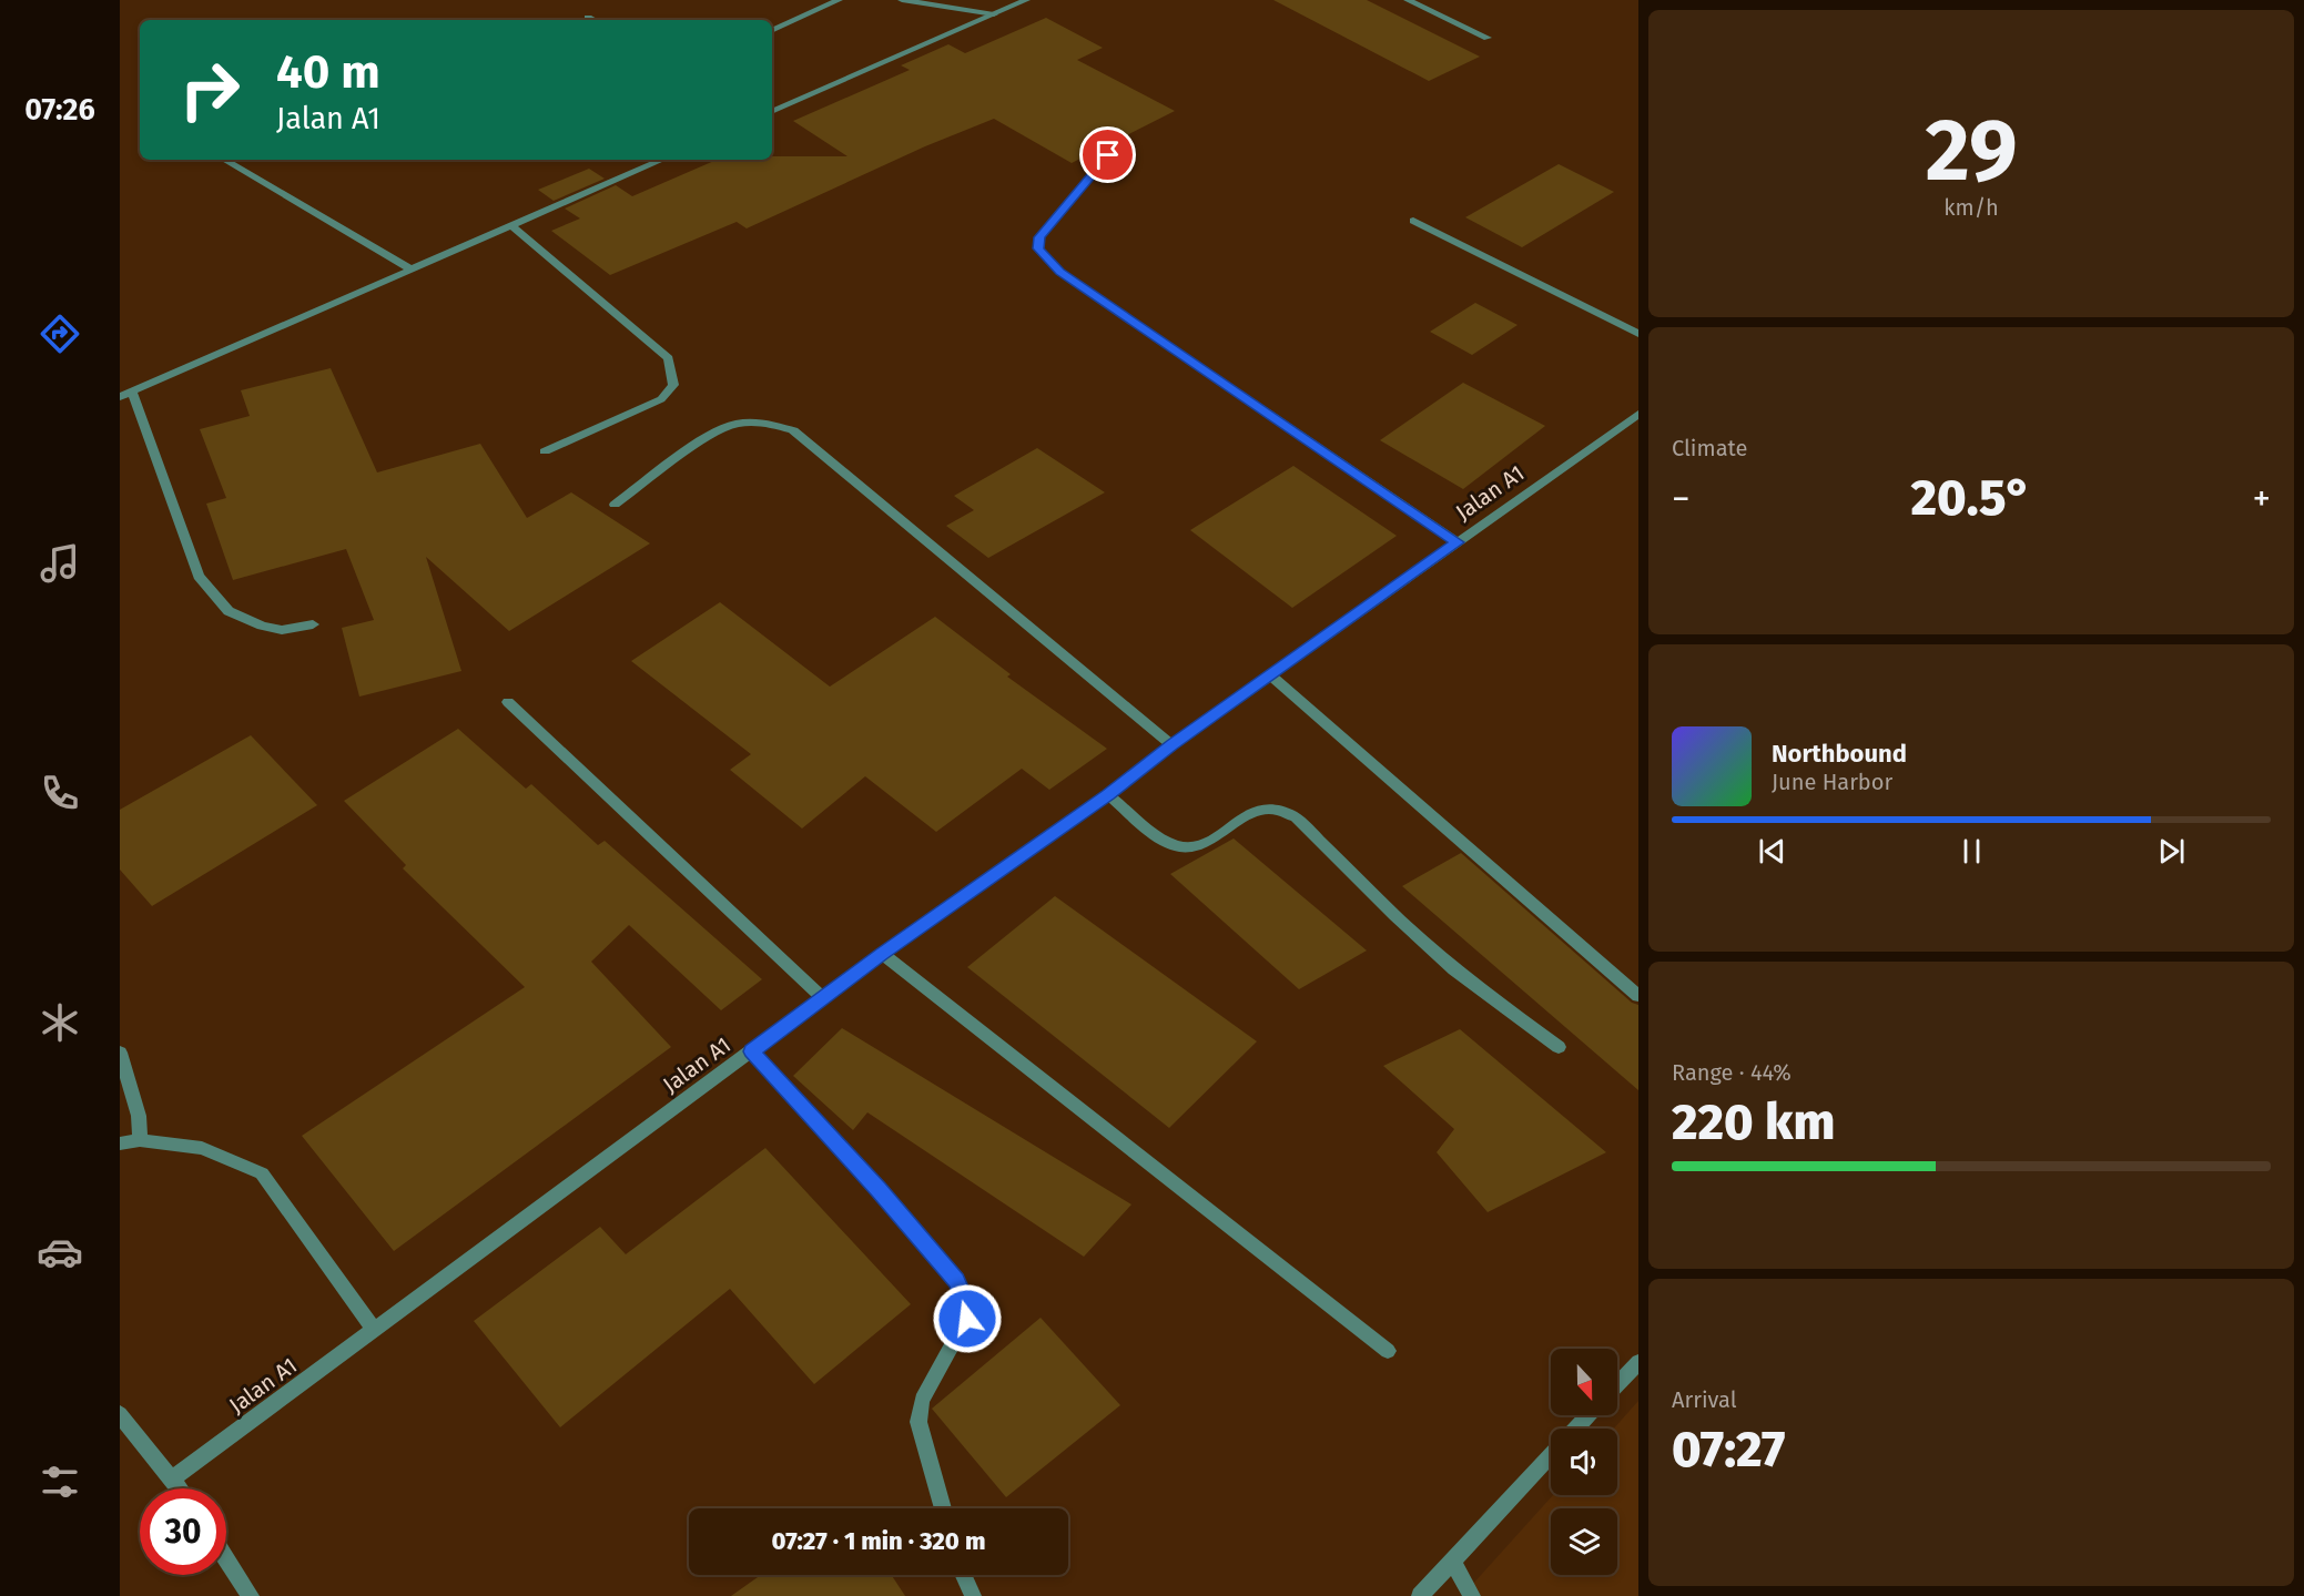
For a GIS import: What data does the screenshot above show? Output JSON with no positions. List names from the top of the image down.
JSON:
{
  "streets": {
    "street": ["Jalan A1"]
  },
  "north": "bottom",
  "page": {
    "tabs": "07:26",
    "tile": [
      ["29", "km/h"],
      "Climate",
      ["Range · 44%", "220 km"],
      ["Arrival", "07:27"]
    ],
    "turn": ["40 m", "Jalan A1"],
    "heat": ["−", "20.5°", "+"],
    "song": ["Northbound", "June Harbor"],
    "limit": "30",
    "trip": "07:27 · 1 min · 320 m"
  }
}
